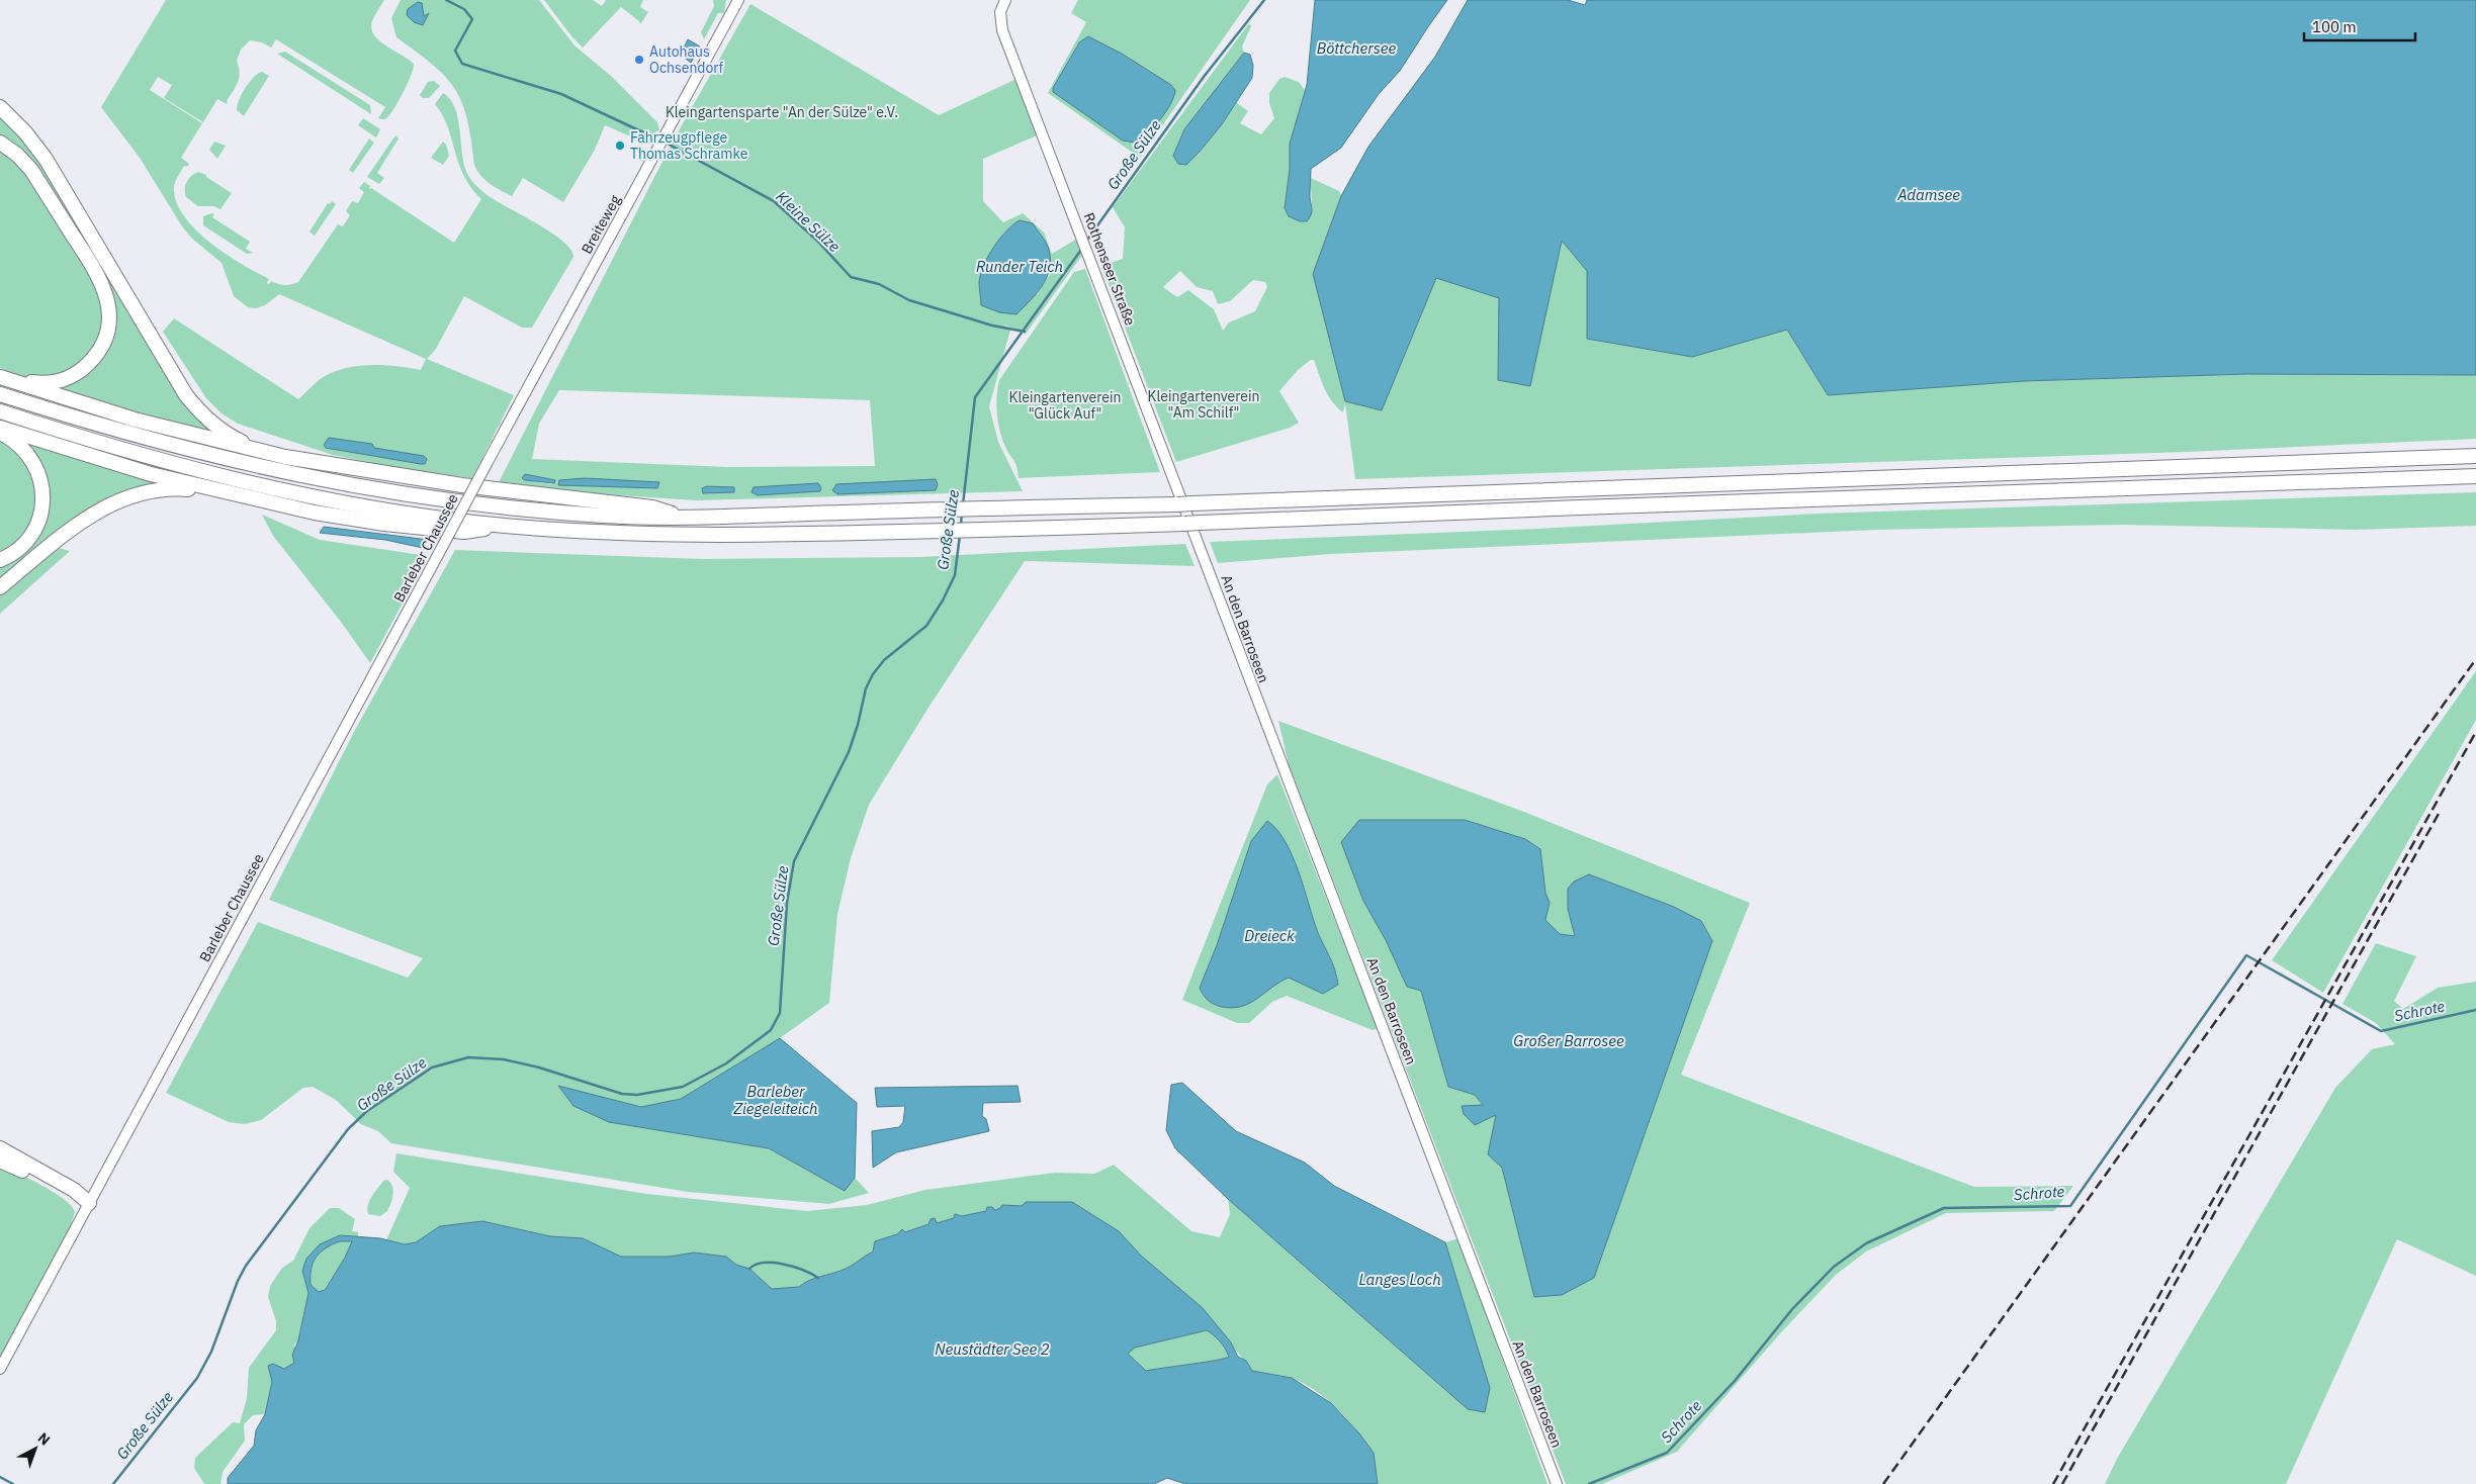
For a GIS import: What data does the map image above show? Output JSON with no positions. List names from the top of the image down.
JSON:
{
  "streets": {
    "street": [
      "Breiteweg",
      "Rothenseer Straße",
      "Barleber Chaussee",
      "An den Barroseen"
    ]
  },
  "crossings": [
    ["Breiteweg", "Barleber Chaussee"],
    ["Rothenseer Straße", "An den Barroseen"]
  ],
  "water": [
    "Böttchersee",
    "Große Sülze",
    "Adamsee",
    "Kleine Sülze",
    "Runder Teich",
    "Dreieck",
    "Schrote",
    "Großer Barrosee",
    "Barleber Ziegeleiteich",
    "Langes Loch",
    "Neustädter See 2"
  ],
  "parks": ["Kleingartensparte \"An der Sülze\" e.V.", "Kleingartenverein \"Am Schilf\"", "Kleingartenverein \"Glück Auf\""],
  "places": ["Autohaus Ochsendorf", "Fahrzeugpflege Thomas Schramke"],
  "scale_bar": "100 m",
  "north": "top right"
}
